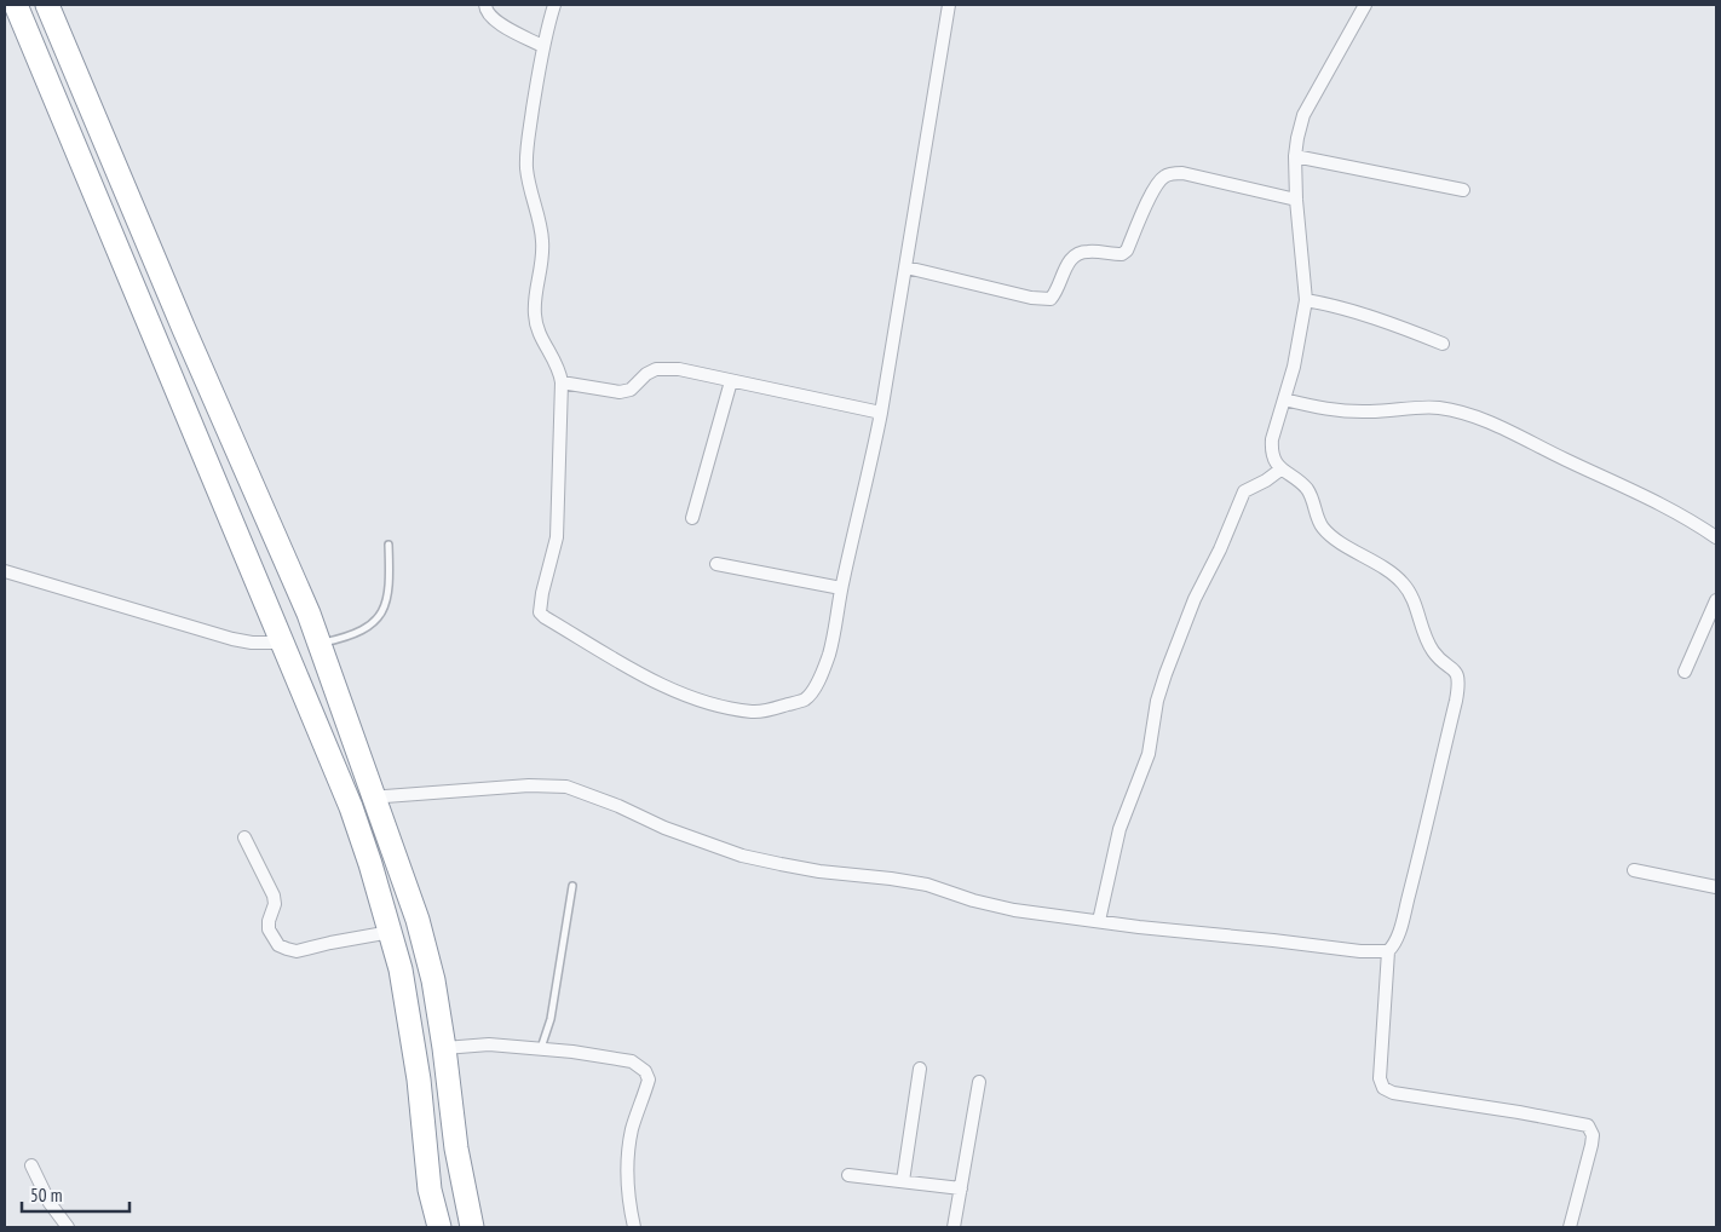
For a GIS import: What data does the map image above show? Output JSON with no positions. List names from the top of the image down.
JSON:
{
  "scale_bar": "50 m"
}
